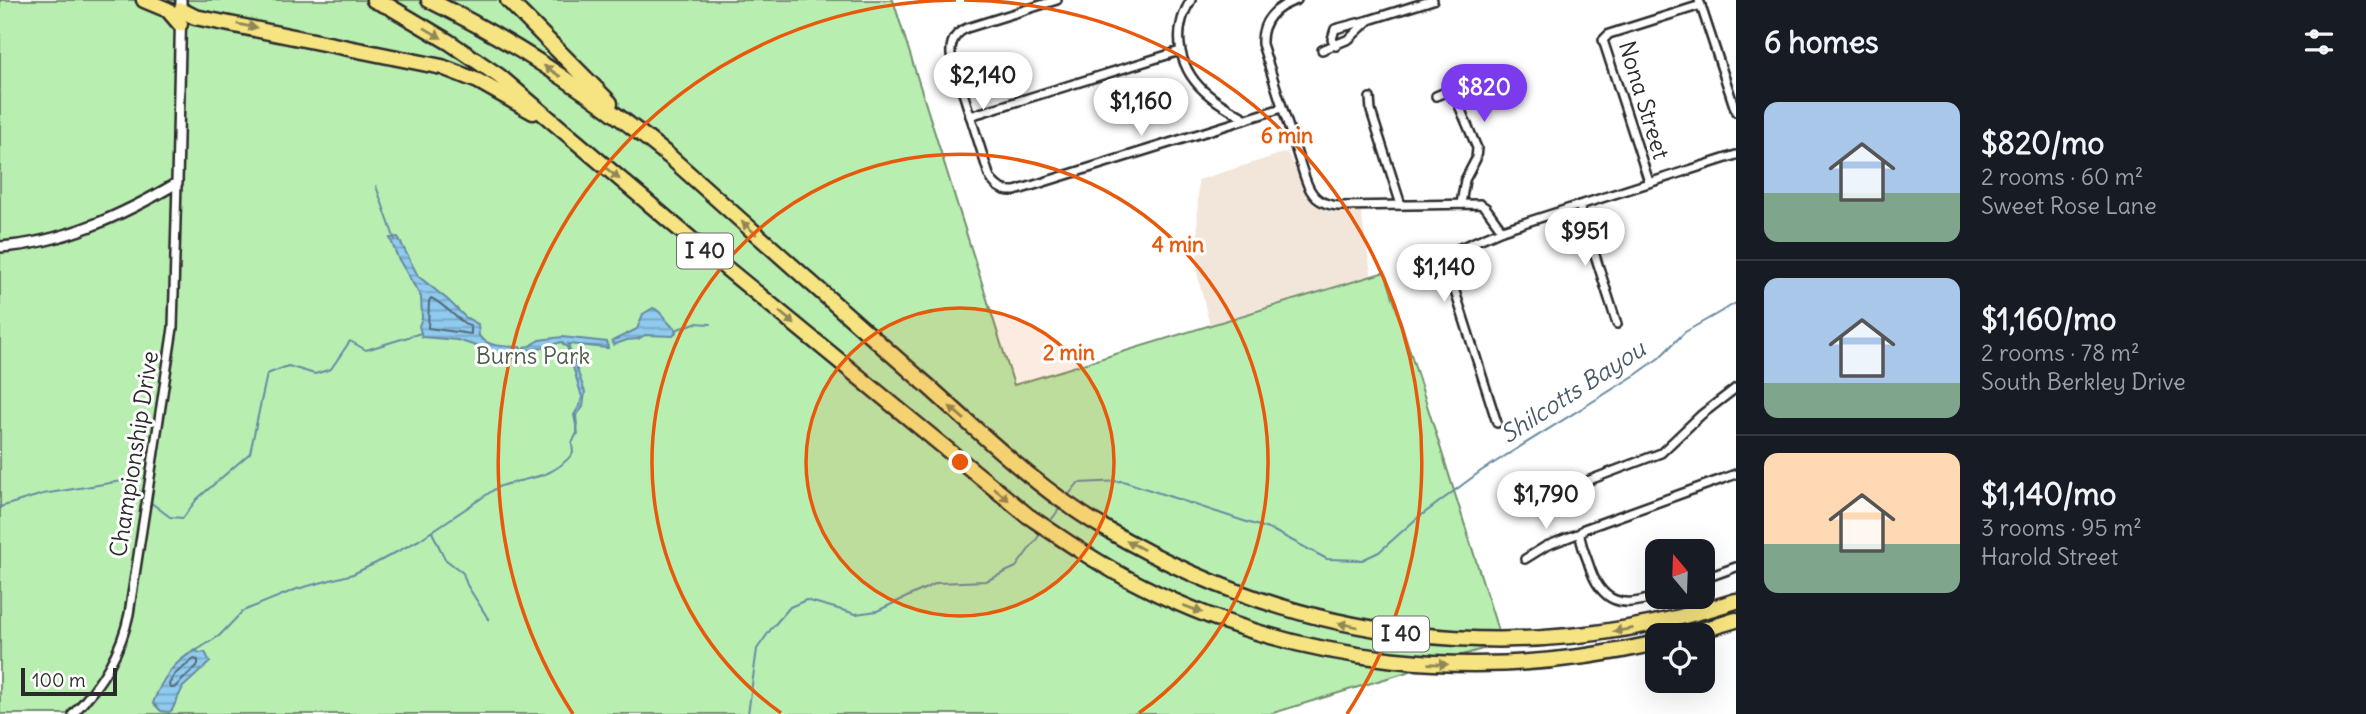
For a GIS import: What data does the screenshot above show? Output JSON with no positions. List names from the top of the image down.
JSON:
{
  "streets": {
    "highway": ["I 40"],
    "street": ["Nona Street", "Championship Drive"]
  },
  "water": ["Shilcotts Bayou"],
  "parks": ["Burns Park"],
  "scale_bar": "100 m",
  "north": "top",
  "page": {
    "heading": "6 homes",
    "price": [
      "$2,140",
      "$820",
      "$1,160",
      "$951",
      "$1,140",
      "$1,790"
    ],
    "list": [
      {
        "name": "$820/mo",
        "note": "2 rooms · 60 m² · Sweet Rose Lane"
      },
      {
        "name": "$1,160/mo",
        "note": "2 rooms · 78 m² · South Berkley Drive"
      },
      {
        "name": "$1,140/mo",
        "note": "3 rooms · 95 m² · Harold Street"
      }
    ],
    "scale": "100 m"
  },
  "rings": ["6 min", "4 min", "2 min"]
}
